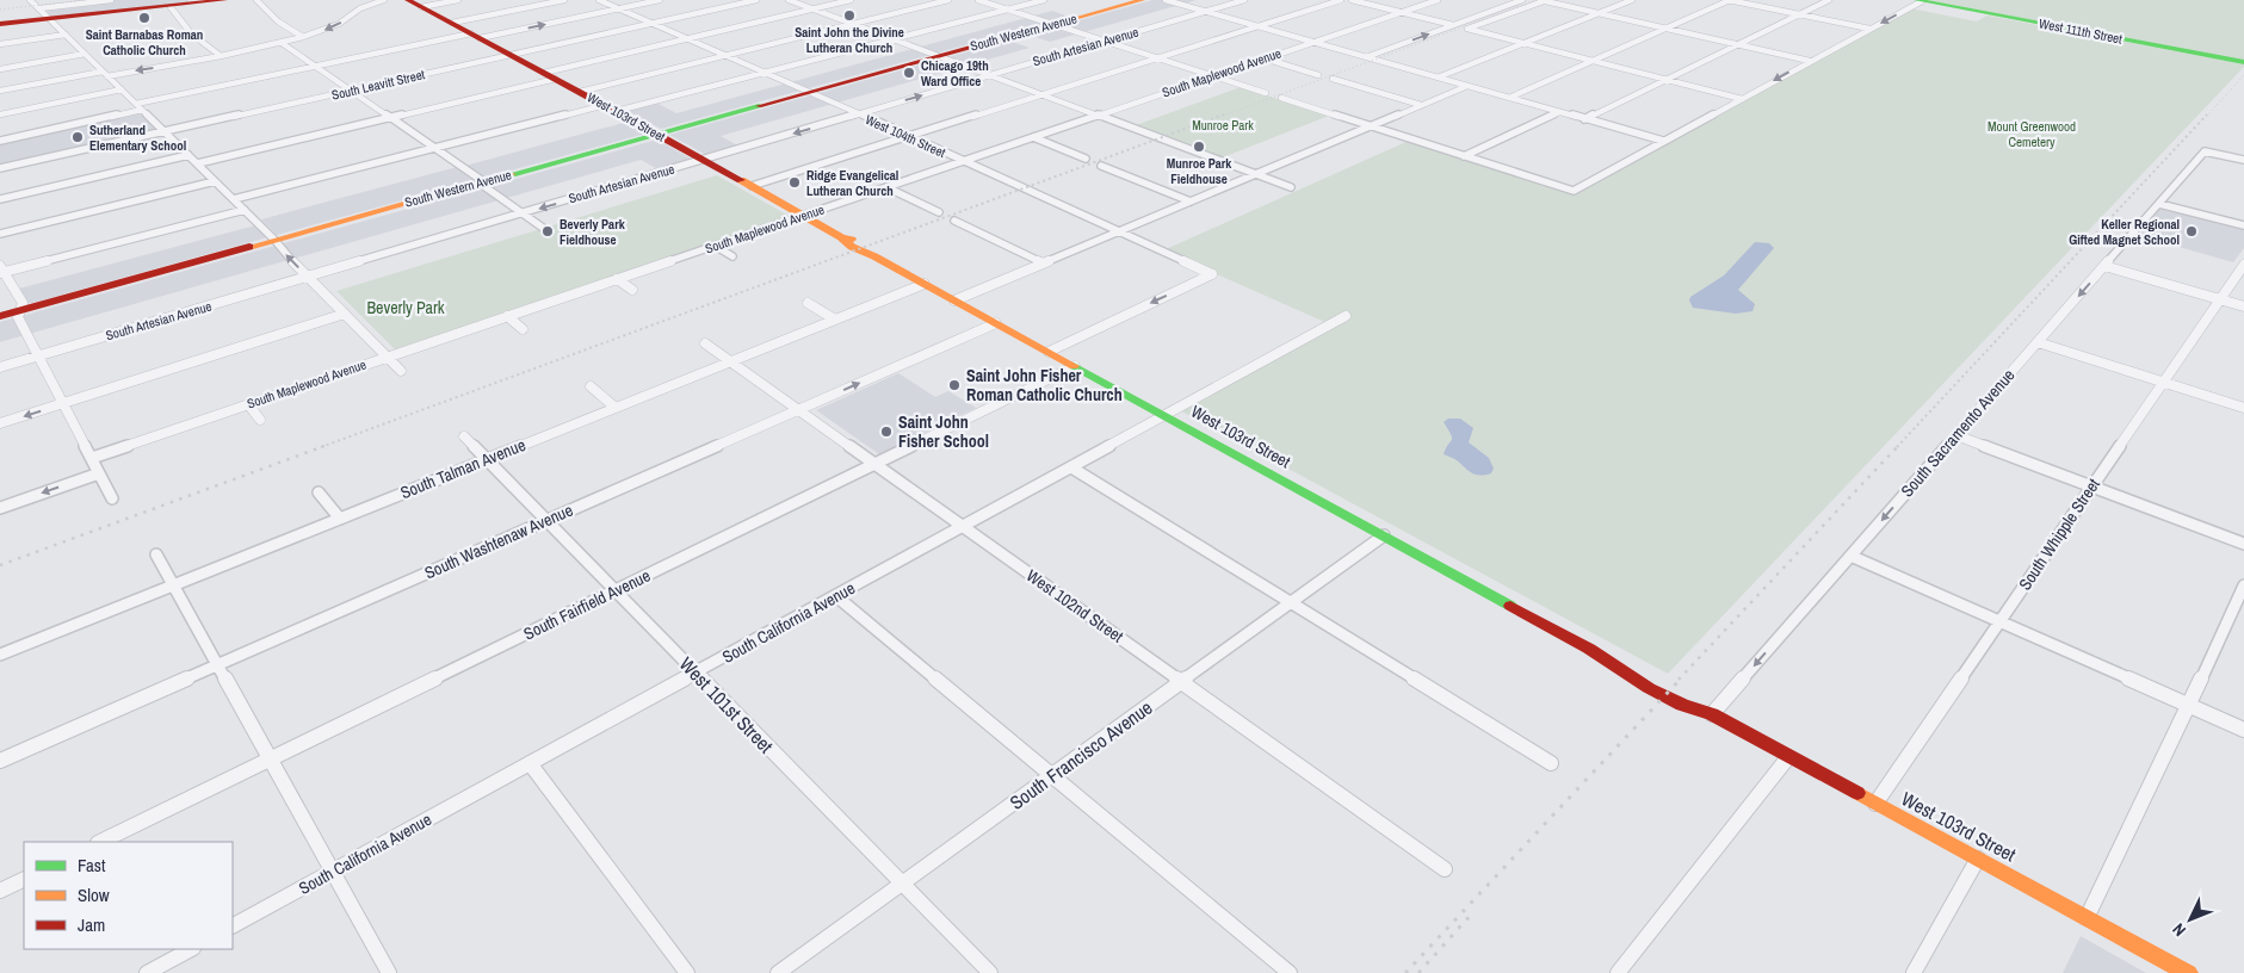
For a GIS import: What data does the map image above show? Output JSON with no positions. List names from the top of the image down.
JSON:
{
  "streets": {
    "main road": ["West 111th Street", "South Western Avenue", "West 103rd Street"],
    "street": [
      "South Artesian Avenue",
      "South Maplewood Avenue",
      "South Leavitt Street",
      "West 104th Street",
      "South Sacramento Avenue",
      "South Talman Avenue",
      "South Whipple Street",
      "South Washtenaw Avenue",
      "South Fairfield Avenue",
      "West 102nd Street",
      "South California Avenue",
      "West 101st Street",
      "South Francisco Avenue"
    ]
  },
  "crossings": [
    ["South Western Avenue", "West 103rd Street"],
    ["South Western Avenue", "West 104th Street"],
    ["South Artesian Avenue", "West 103rd Street"],
    ["South Artesian Avenue", "West 104th Street"],
    ["South Maplewood Avenue", "West 103rd Street"],
    ["South Maplewood Avenue", "West 104th Street"],
    ["South Leavitt Street", "West 103rd Street"],
    ["South Leavitt Street", "West 104th Street"],
    ["West 103rd Street", "South Sacramento Avenue"],
    ["West 103rd Street", "South Talman Avenue"],
    ["West 103rd Street", "South Whipple Street"],
    ["West 103rd Street", "South Washtenaw Avenue"],
    ["West 103rd Street", "South Fairfield Avenue"],
    ["West 103rd Street", "South California Avenue"],
    ["West 103rd Street", "South Francisco Avenue"],
    ["South Talman Avenue", "West 102nd Street"],
    ["South Talman Avenue", "West 101st Street"],
    ["South Washtenaw Avenue", "West 102nd Street"],
    ["South Washtenaw Avenue", "West 101st Street"],
    ["South Fairfield Avenue", "West 102nd Street"],
    ["South Fairfield Avenue", "West 101st Street"],
    ["West 102nd Street", "South California Avenue"],
    ["West 102nd Street", "South Francisco Avenue"],
    ["South California Avenue", "West 101st Street"],
    ["West 101st Street", "South Francisco Avenue"]
  ],
  "one_way": ["South Sacramento Avenue"],
  "parks": ["Munroe Park", "Mount Greenwood Cemetery", "Beverly Park"],
  "places": [
    "Saint John the Divine Lutheran Church",
    "Saint Barnabas Roman Catholic Church",
    "Chicago 19th Ward Office",
    "Sutherland Elementary School",
    "Munroe Park Fieldhouse",
    "Ridge Evangelical Lutheran Church",
    "Beverly Park Fieldhouse",
    "Keller Regional Gifted Magnet School",
    "Saint John Fisher Roman Catholic Church",
    "Saint John Fisher School"
  ],
  "legend": ["Fast", "Slow", "Jam"],
  "north": "bottom left"
}
